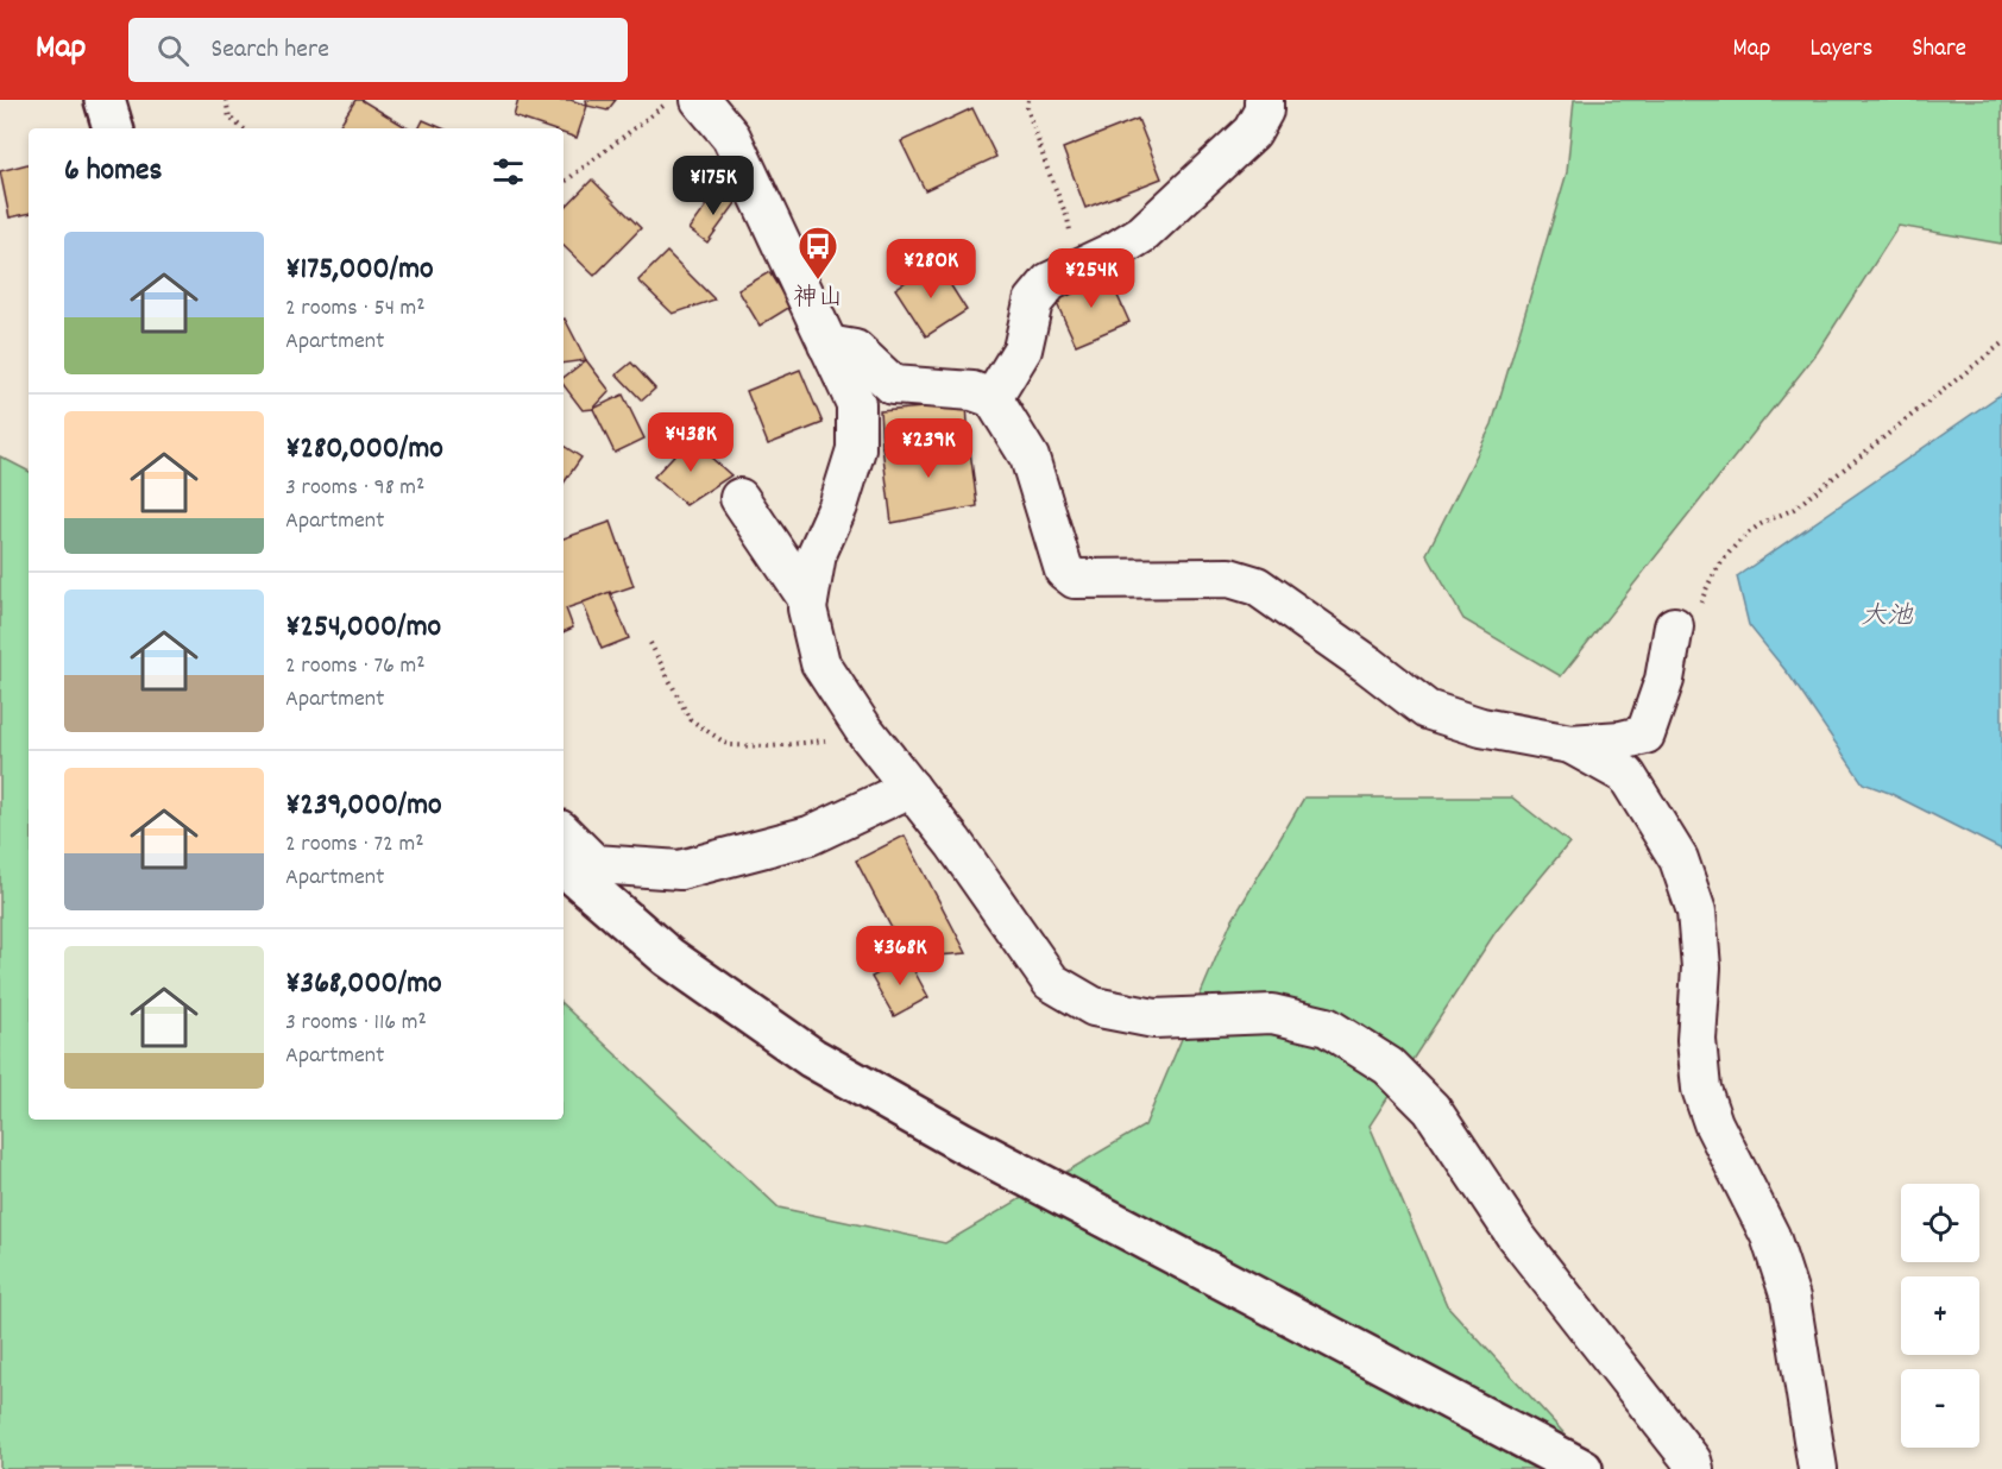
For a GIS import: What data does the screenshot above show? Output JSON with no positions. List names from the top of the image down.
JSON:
{
  "water": ["大池"],
  "places": {
    "bus stop": ["神山"]
  },
  "page": {
    "header": "Map",
    "search": "Search here",
    "nav": ["Map", "Layers", "Share"],
    "heading": "6 homes",
    "price": [
      "¥175K",
      "¥280K",
      "¥254K",
      "¥438K",
      "¥239K",
      "¥368K"
    ],
    "list": [
      {
        "name": "¥175,000/mo",
        "note": "2 rooms · 54 m² · Apartment"
      },
      {
        "name": "¥280,000/mo",
        "note": "3 rooms · 98 m² · Apartment"
      },
      {
        "name": "¥254,000/mo",
        "note": "2 rooms · 76 m² · Apartment"
      },
      {
        "name": "¥239,000/mo",
        "note": "2 rooms · 72 m² · Apartment"
      },
      {
        "name": "¥368,000/mo",
        "note": "3 rooms · 116 m² · Apartment"
      }
    ],
    "map_buttons": ["+", "−"]
  }
}
